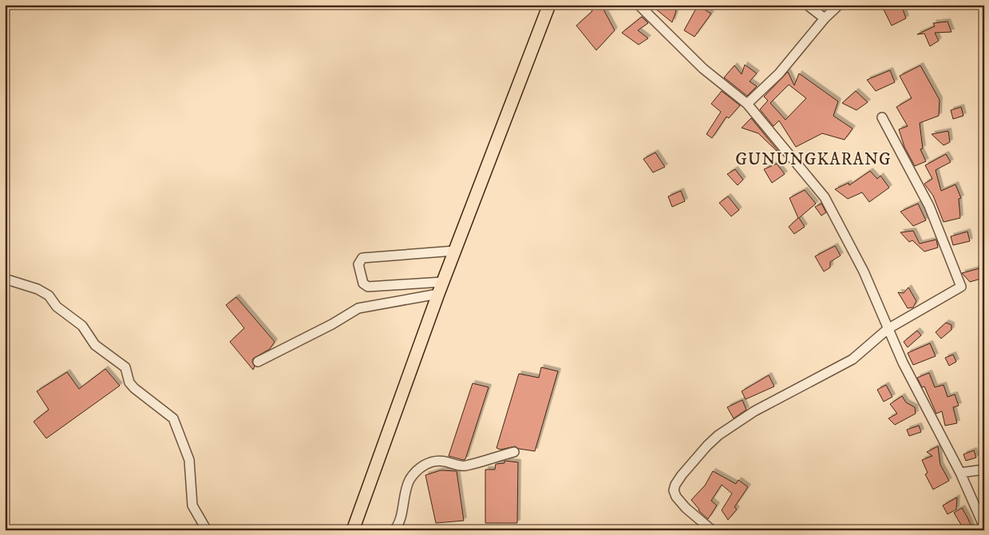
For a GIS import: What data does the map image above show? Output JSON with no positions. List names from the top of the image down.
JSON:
{
  "districts": ["GUNUNGKARANG"]
}
